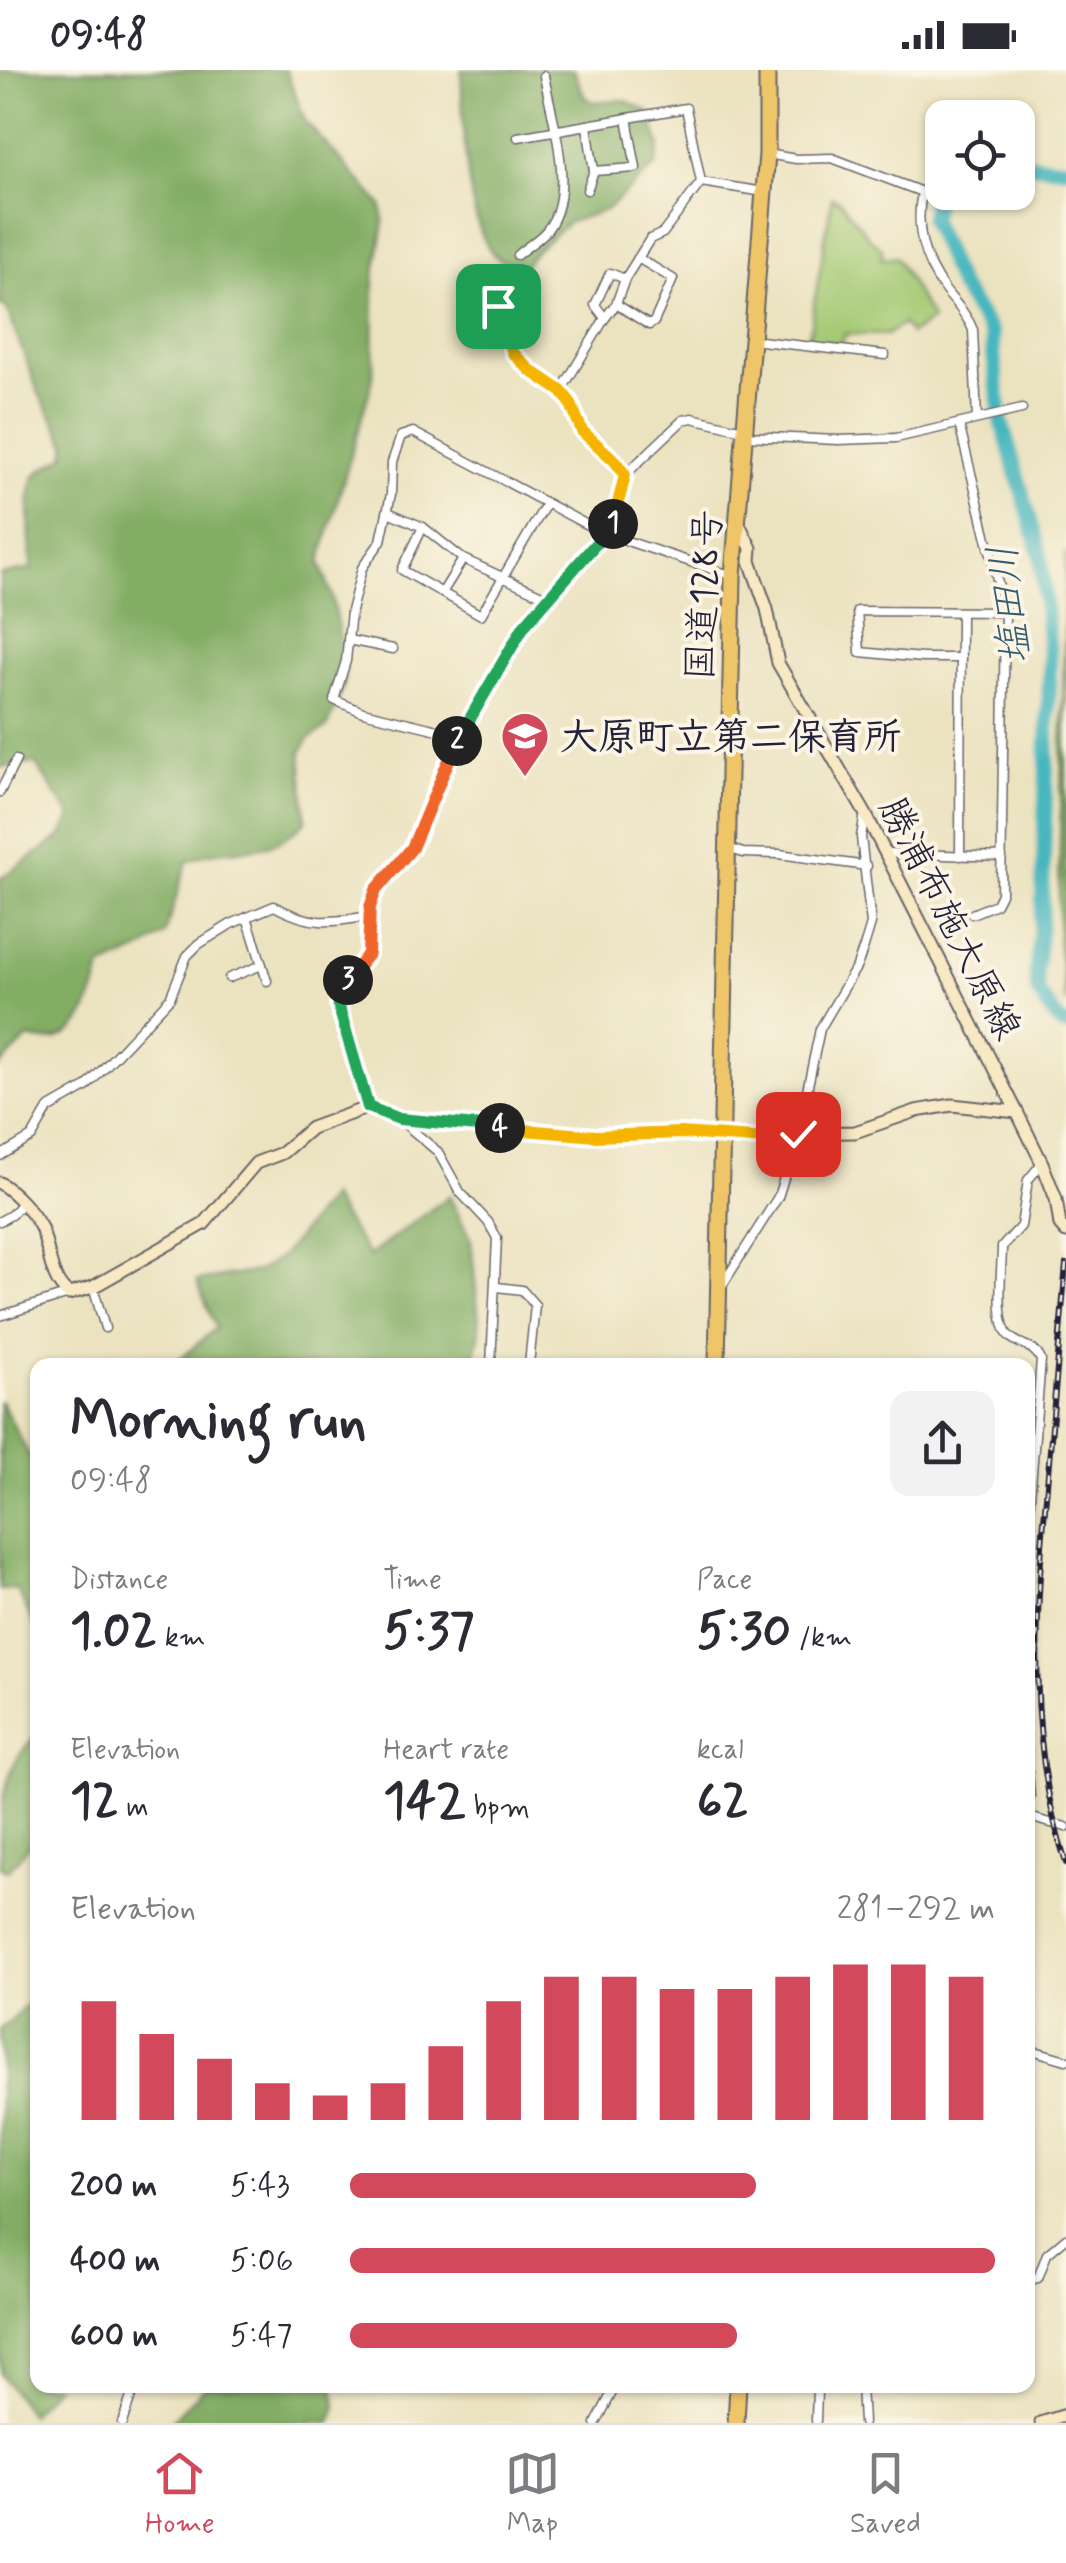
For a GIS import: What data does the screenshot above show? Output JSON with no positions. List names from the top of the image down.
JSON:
{
  "streets": {
    "highway": ["国道128号"],
    "street": ["勝浦布施大原線"]
  },
  "crossings": [
    ["国道128号", "勝浦布施大原線"]
  ],
  "water": ["塩田川"],
  "places": {
    "school or university": ["大原町立第二保育所"]
  },
  "page": {
    "status": "09:48",
    "pins": [
      "1",
      "2",
      "3",
      "4"
    ],
    "heading": ["Morning run", "09:48"],
    "stats": [
      ["Distance", "1.02 km"],
      ["Time", "5:37"],
      ["Pace", "5:30 /km"],
      ["Elevation", "12 m"],
      ["Heart rate", "142 bpm"],
      ["kcal", "62"]
    ],
    "chart": ["Elevation", "281–292 m"],
    "list": [
      {
        "name": "200 m",
        "note": "5:43"
      },
      {
        "name": "400 m",
        "note": "5:06"
      },
      {
        "name": "600 m",
        "note": "5:47"
      }
    ],
    "tabs": ["Home", "Map", "Saved"]
  }
}
